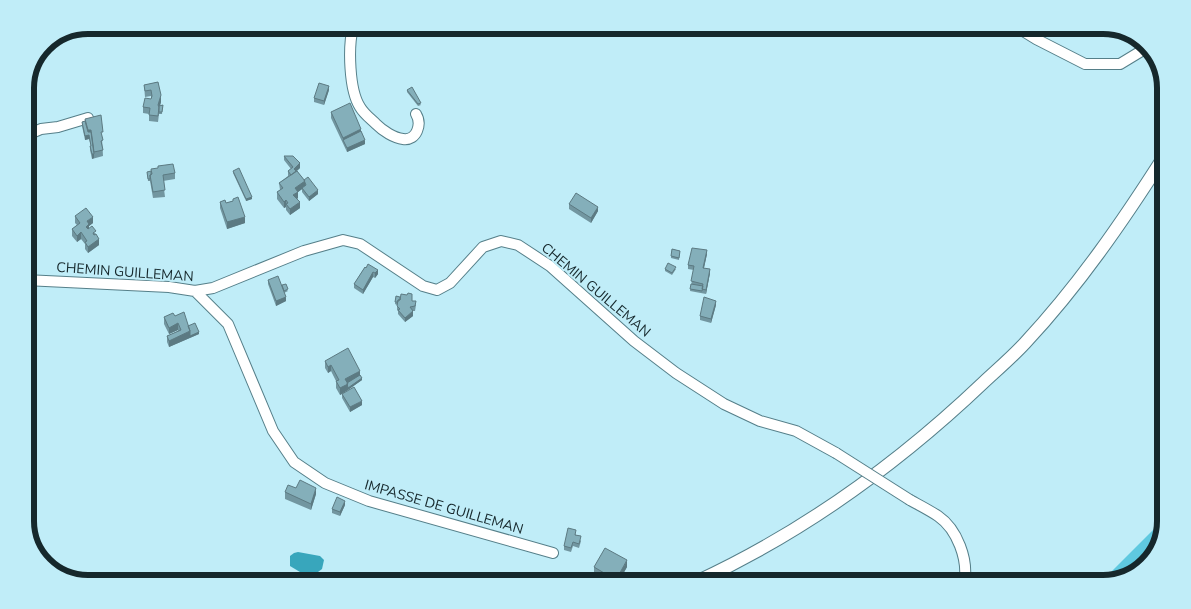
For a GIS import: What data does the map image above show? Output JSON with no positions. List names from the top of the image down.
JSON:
{
  "streets": {
    "street": ["CHEMIN GUILLEMAN", "IMPASSE DE GUILLEMAN"]
  },
  "crossings": [
    ["CHEMIN GUILLEMAN", "IMPASSE DE GUILLEMAN"]
  ]
}
